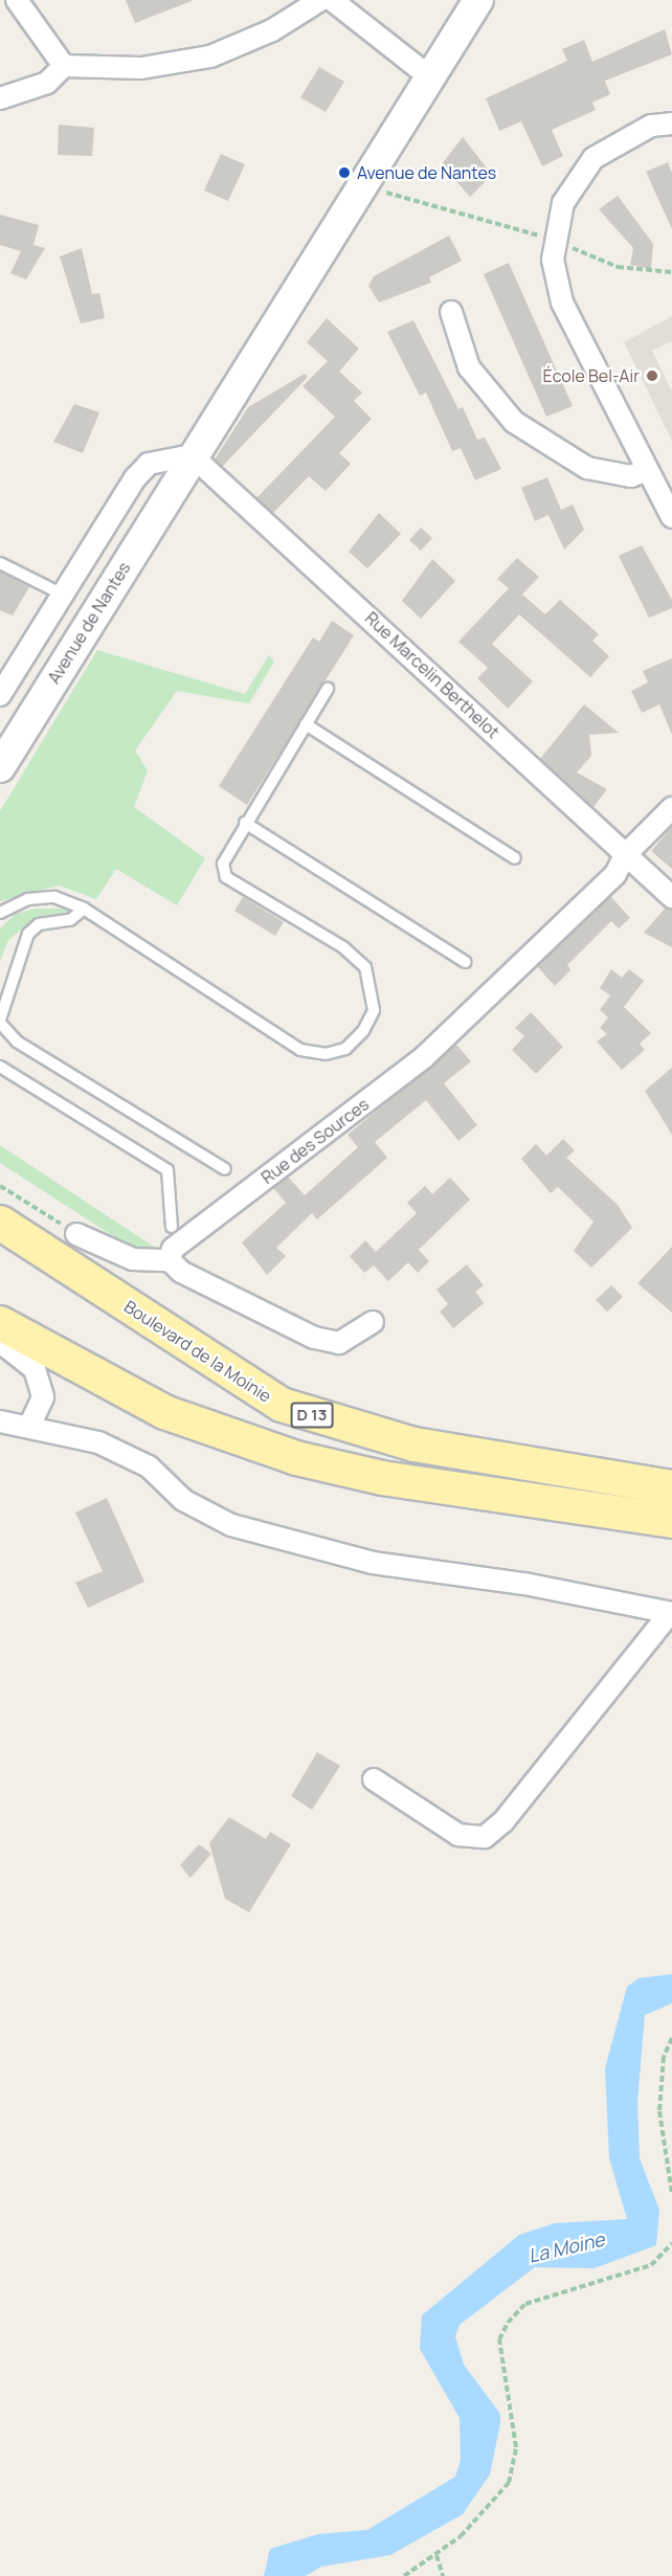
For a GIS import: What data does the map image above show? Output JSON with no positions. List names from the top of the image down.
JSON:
{
  "streets": {
    "main road": ["Avenue de Nantes", "Boulevard de la Moinie", "D 13"],
    "street": ["Rue Marcelin Berthelot", "Rue des Sources"]
  },
  "crossings": [
    ["Avenue de Nantes", "Rue Marcelin Berthelot"],
    ["Rue Marcelin Berthelot", "Rue des Sources"]
  ],
  "water": ["La Moine"],
  "places": ["Avenue de Nantes", "École Bel-Air"]
}
